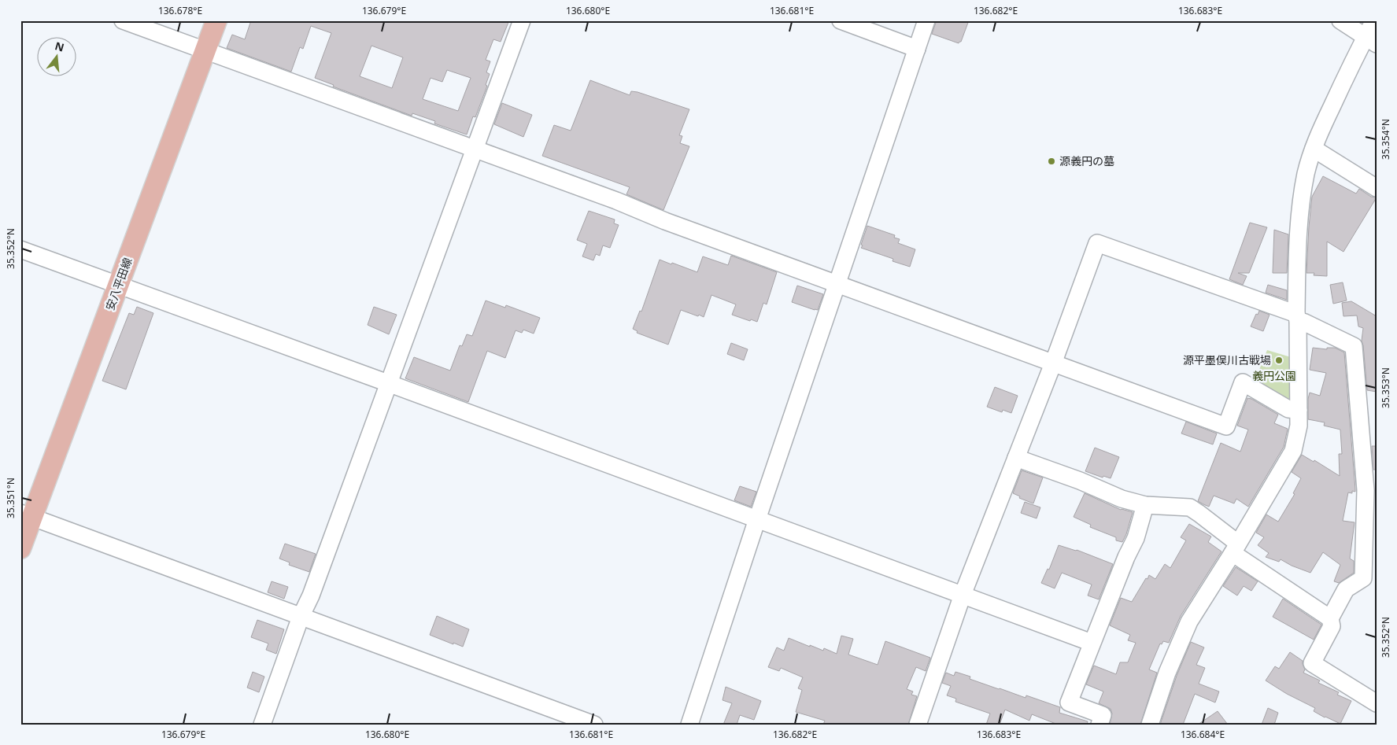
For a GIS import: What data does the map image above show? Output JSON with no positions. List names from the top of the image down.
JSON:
{
  "streets": {
    "main road": ["安八平田線"]
  },
  "parks": ["義円公園"],
  "places": ["源義円の墓", "源平墨俣川古戦場"],
  "north": "top",
  "coordinates": [
    "136.678°E",
    "136.679°E",
    "136.680°E",
    "136.681°E",
    "136.682°E",
    "136.683°E",
    "35.354°N",
    "35.352°N",
    "35.353°N",
    "35.351°N",
    "136.684°E"
  ]
}
